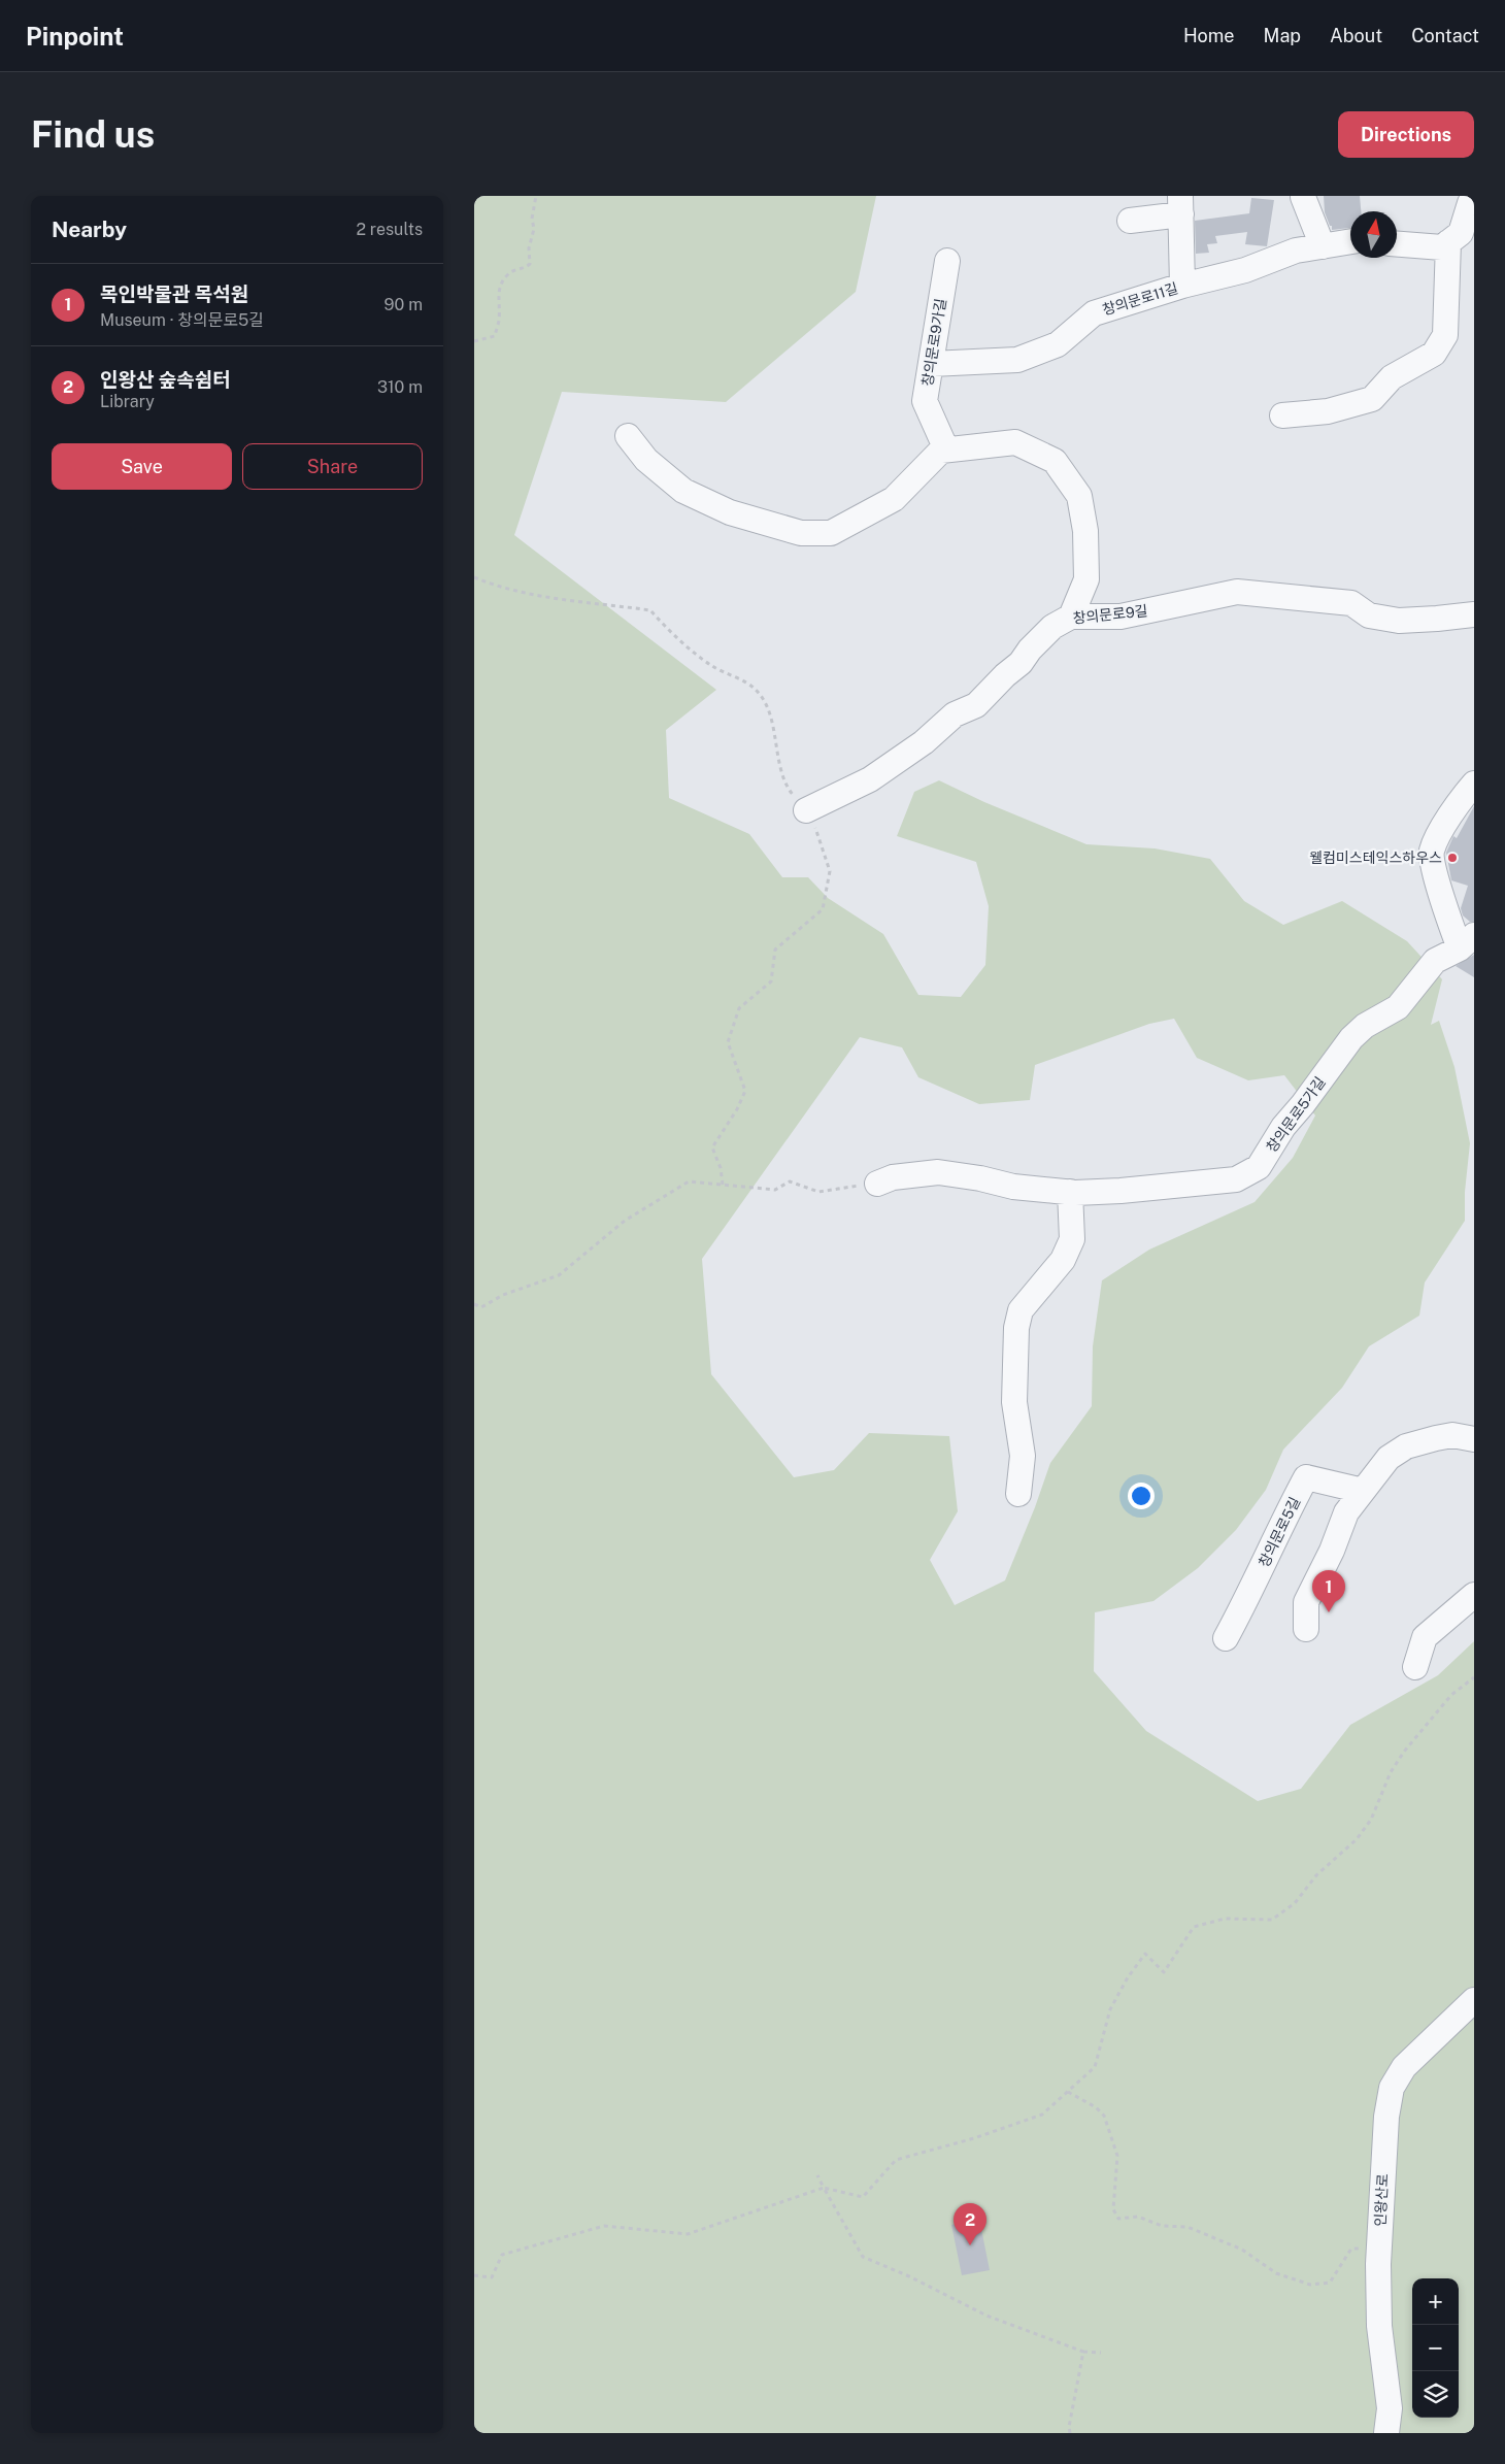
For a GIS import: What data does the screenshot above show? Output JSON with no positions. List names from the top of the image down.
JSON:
{
  "streets": {
    "street": [
      "창의문로11길",
      "창의문로9가길",
      "창의문로9길",
      "창의문로5가길",
      "창의문로5길",
      "인왕산로"
    ]
  },
  "crossings": [
    ["창의문로11길", "창의문로9가길"]
  ],
  "places": ["웰컴미스테익스하우스"],
  "north": "top",
  "page": {
    "header": "Pinpoint",
    "nav": [
      "Home",
      "Map",
      "About",
      "Contact"
    ],
    "buttons": [
      "Directions",
      ["Save", "Share"]
    ],
    "title": "Find us",
    "heading": ["Nearby", "2 results"],
    "list": [
      {
        "mark": "1",
        "name": "목인박물관 목석원",
        "note": "Museum · 창의문로5길",
        "value": "90 m"
      },
      {
        "mark": "2",
        "name": "인왕산 숲속쉼터",
        "note": "Library",
        "value": "310 m"
      }
    ],
    "pins": ["1", "2"],
    "map_buttons": ["+", "−"]
  }
}
